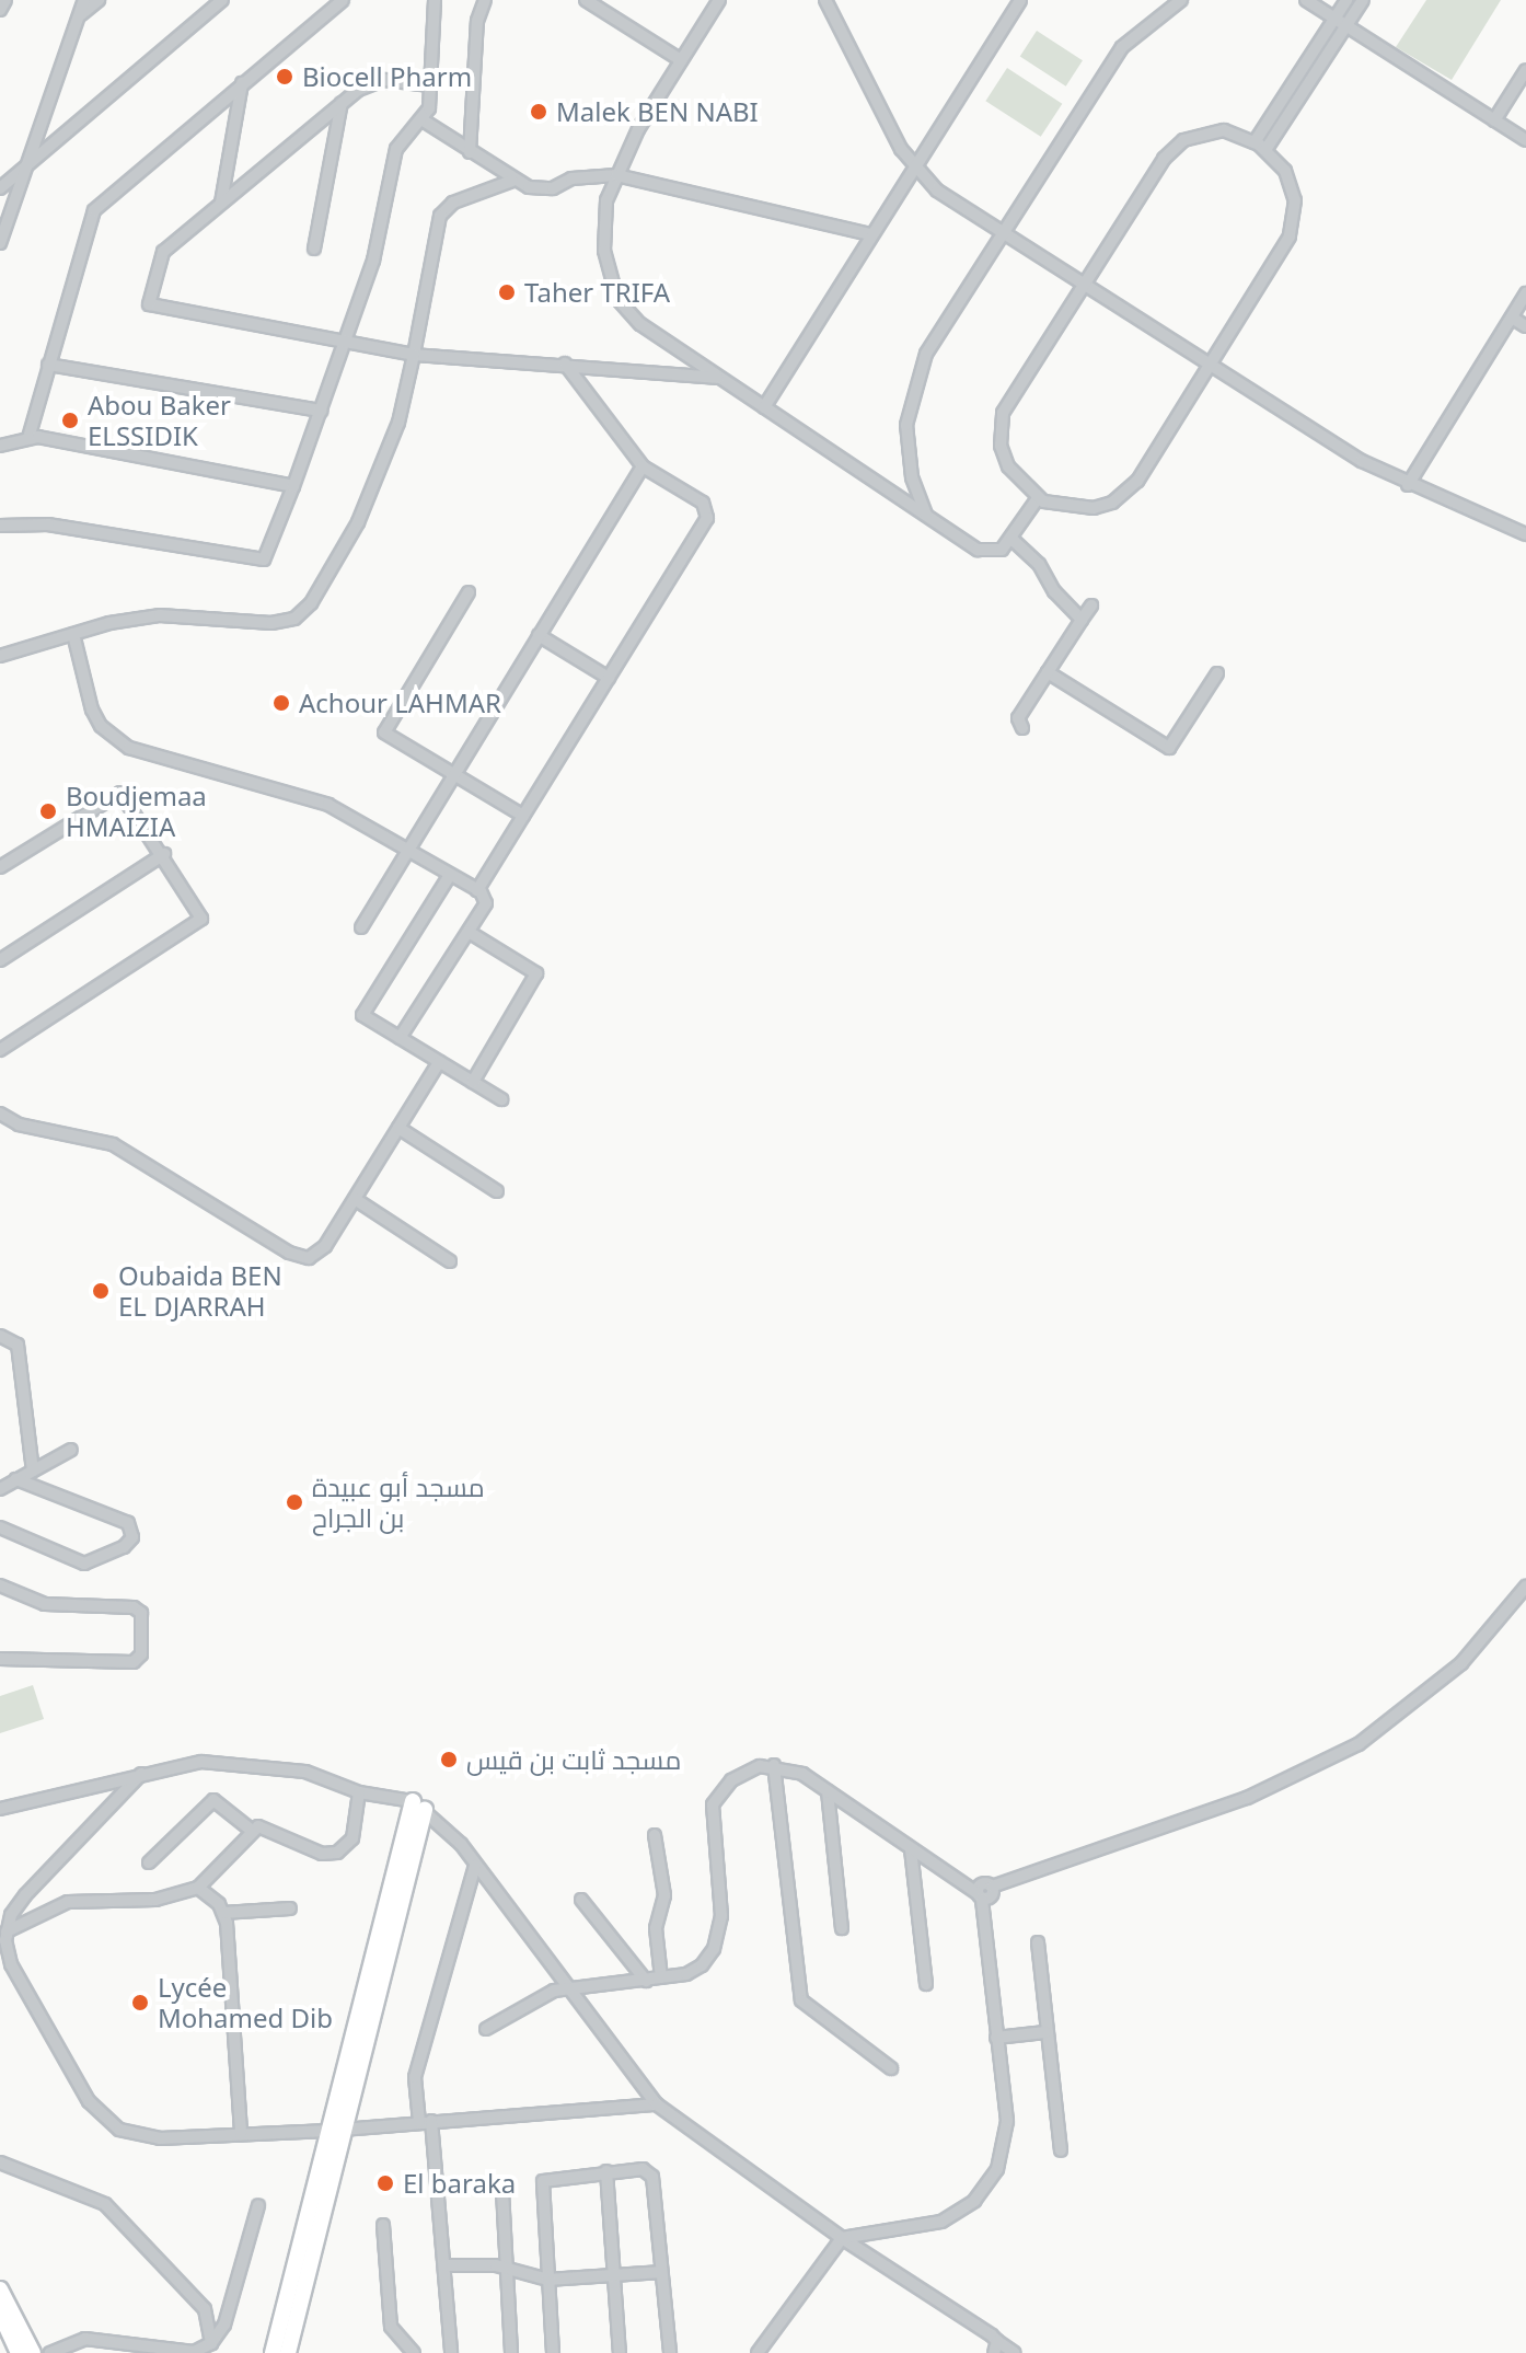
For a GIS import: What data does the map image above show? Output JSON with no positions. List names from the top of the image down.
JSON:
{
  "places": [
    "Biocell Pharm",
    "Malek BEN NABI",
    "Taher TRIFA",
    "Abou Baker ELSSIDIK",
    "Achour LAHMAR",
    "Boudjemaa HMAIZIA",
    "Oubaida BEN EL DJARRAH",
    "مسجد أبو عبيدة بن الجراح",
    "مسجد ثابت بن قيس",
    "Lycée Mohamed Dib",
    "El baraka"
  ]
}
